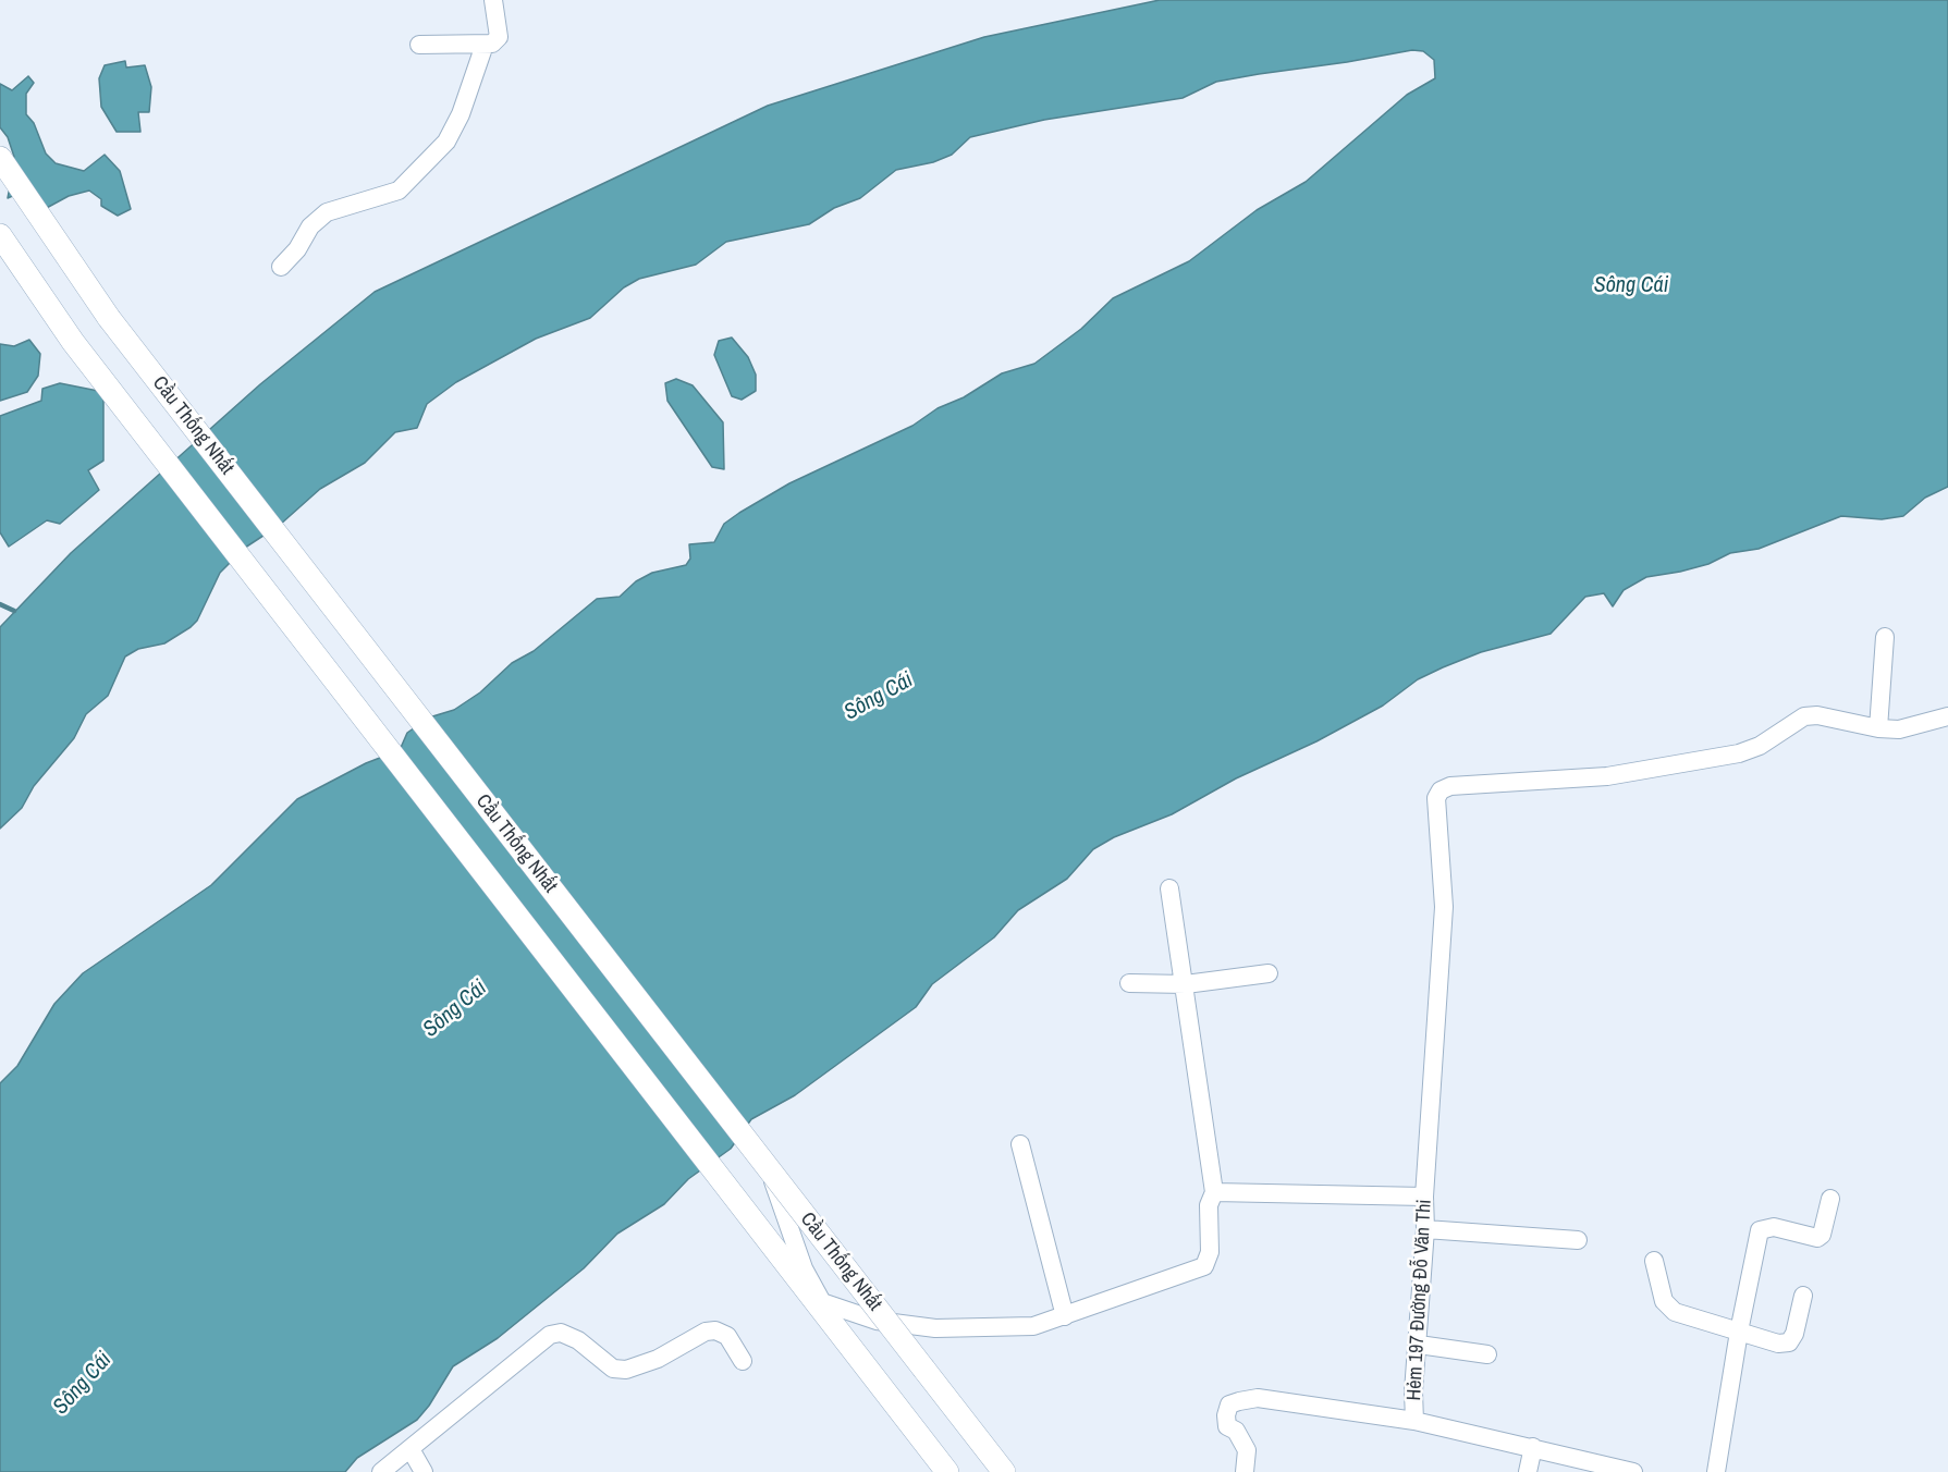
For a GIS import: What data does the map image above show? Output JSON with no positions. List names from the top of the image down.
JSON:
{
  "streets": {
    "main road": ["Cầu Thống Nhất"],
    "street": ["Hẻm 197 Đường Đỗ Văn Thi"]
  },
  "water": ["Sông Cái"]
}
